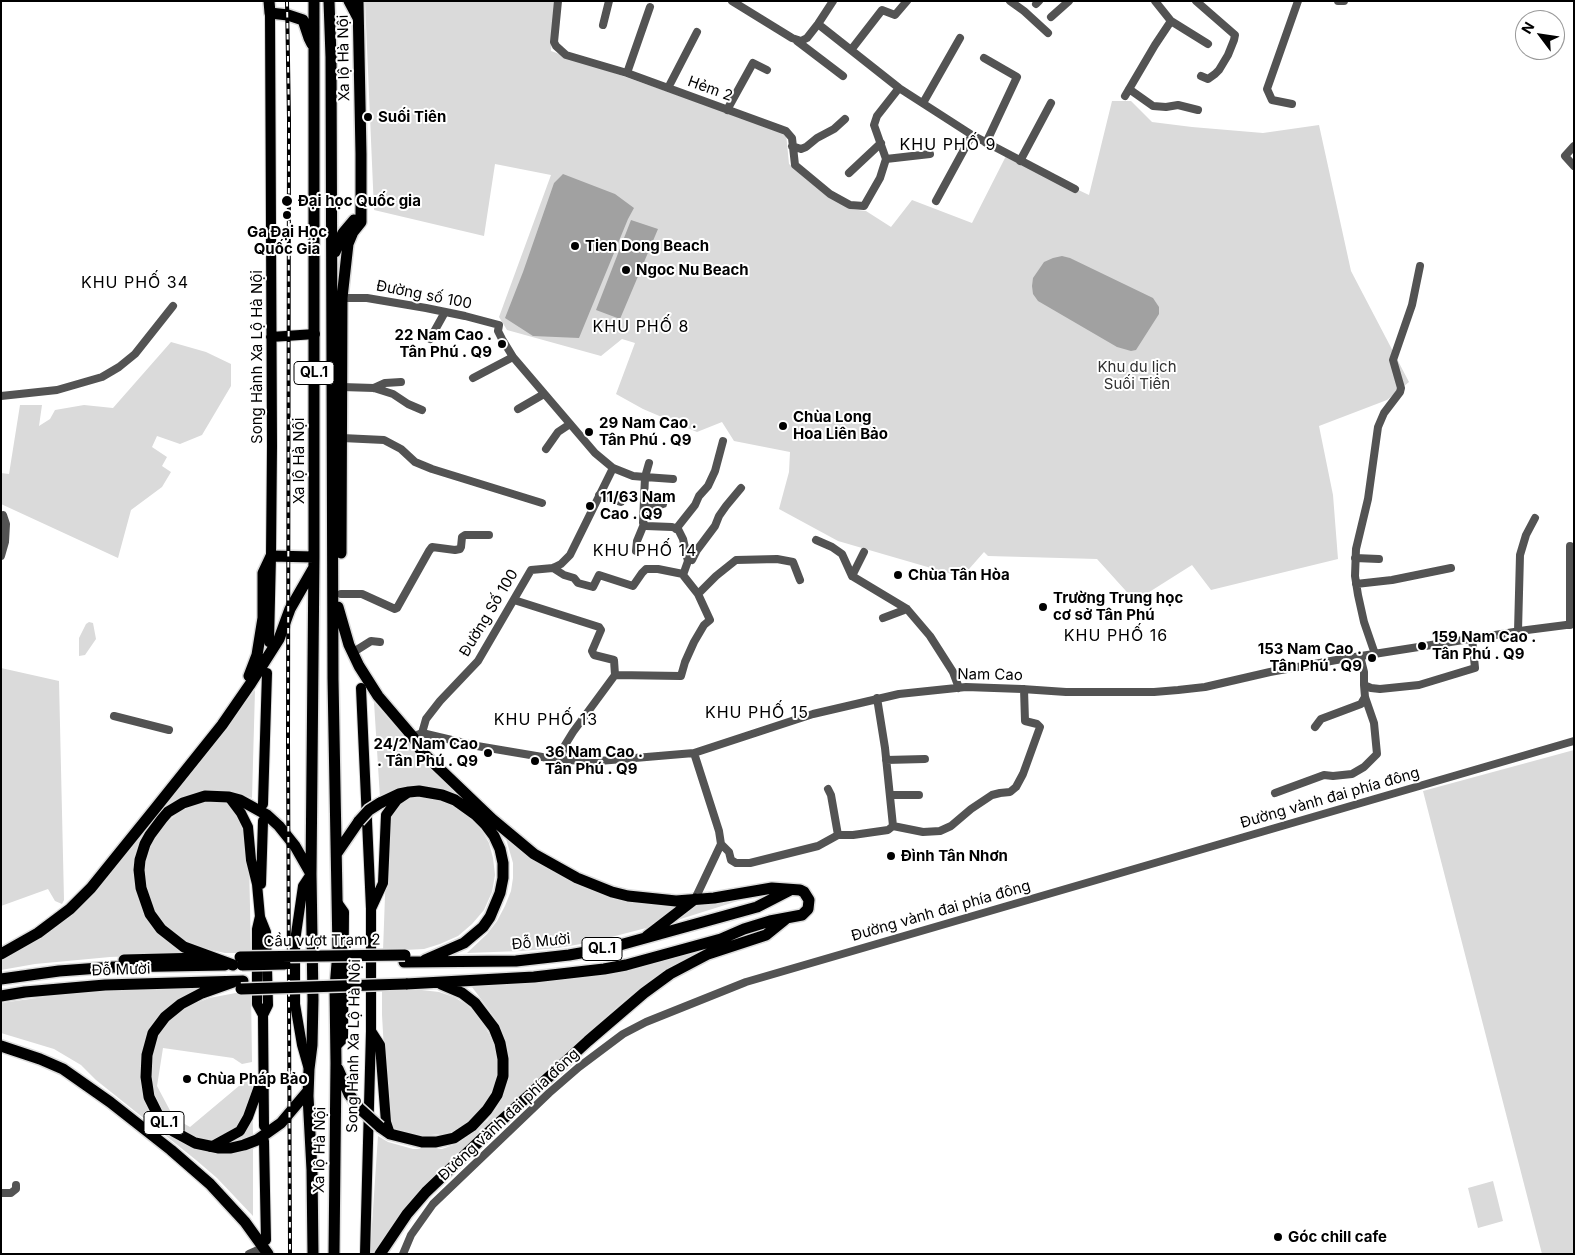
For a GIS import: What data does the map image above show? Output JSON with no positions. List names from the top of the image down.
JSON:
{
  "streets": {
    "highway": [
      "Xa lộ Hà Nội",
      "QL.1",
      "Cầu vượt Trạm 2",
      "Đỗ Mười"
    ],
    "main road": ["Song Hành Xa Lộ Hà Nội"],
    "street": [
      "Hẻm 2",
      "Đường số 100",
      "Đường Số 100",
      "Nam Cao",
      "Đường vành đai phía đông"
    ]
  },
  "crossings": [
    ["Xa lộ Hà Nội", "Đường số 100"],
    ["Xa lộ Hà Nội", "Song Hành Xa Lộ Hà Nội"],
    ["Xa lộ Hà Nội", "QL.1"],
    ["QL.1", "Đỗ Mười"],
    ["Đường Số 100", "Nam Cao"],
    ["Cầu vượt Trạm 2", "Đỗ Mười"]
  ],
  "districts": [
    "KHU PHỐ 9",
    "KHU PHỐ 34",
    "KHU PHỐ 8",
    "KHU PHỐ 14",
    "KHU PHỐ 16",
    "KHU PHỐ 15",
    "KHU PHỐ 13"
  ],
  "parks": ["Khu du lịch Suối Tiên"],
  "places": [
    "Suối Tiên",
    "Đại học Quốc gia",
    "Ga Đại Học Quốc Gia",
    "Tien Dong Beach",
    "Ngoc Nu Beach",
    "22 Nam Cao . Tân Phú . Q9",
    "Chùa Long Hoa Liên Bảo",
    "29 Nam Cao . Tân Phú . Q9",
    "11/63 Nam Cao . Q9",
    "Chùa Tân Hòa",
    "Trường Trung học cơ sở Tân Phú",
    "159 Nam Cao . Tân Phú . Q9",
    "153 Nam Cao . Tân Phú . Q9",
    "24/2 Nam Cao . Tân Phú . Q9",
    "36 Nam Cao . Tân Phú . Q9",
    "Đình Tân Nhơn",
    "Chùa Pháp Bảo",
    "Góc chill cafe"
  ],
  "north": "top left"
}
